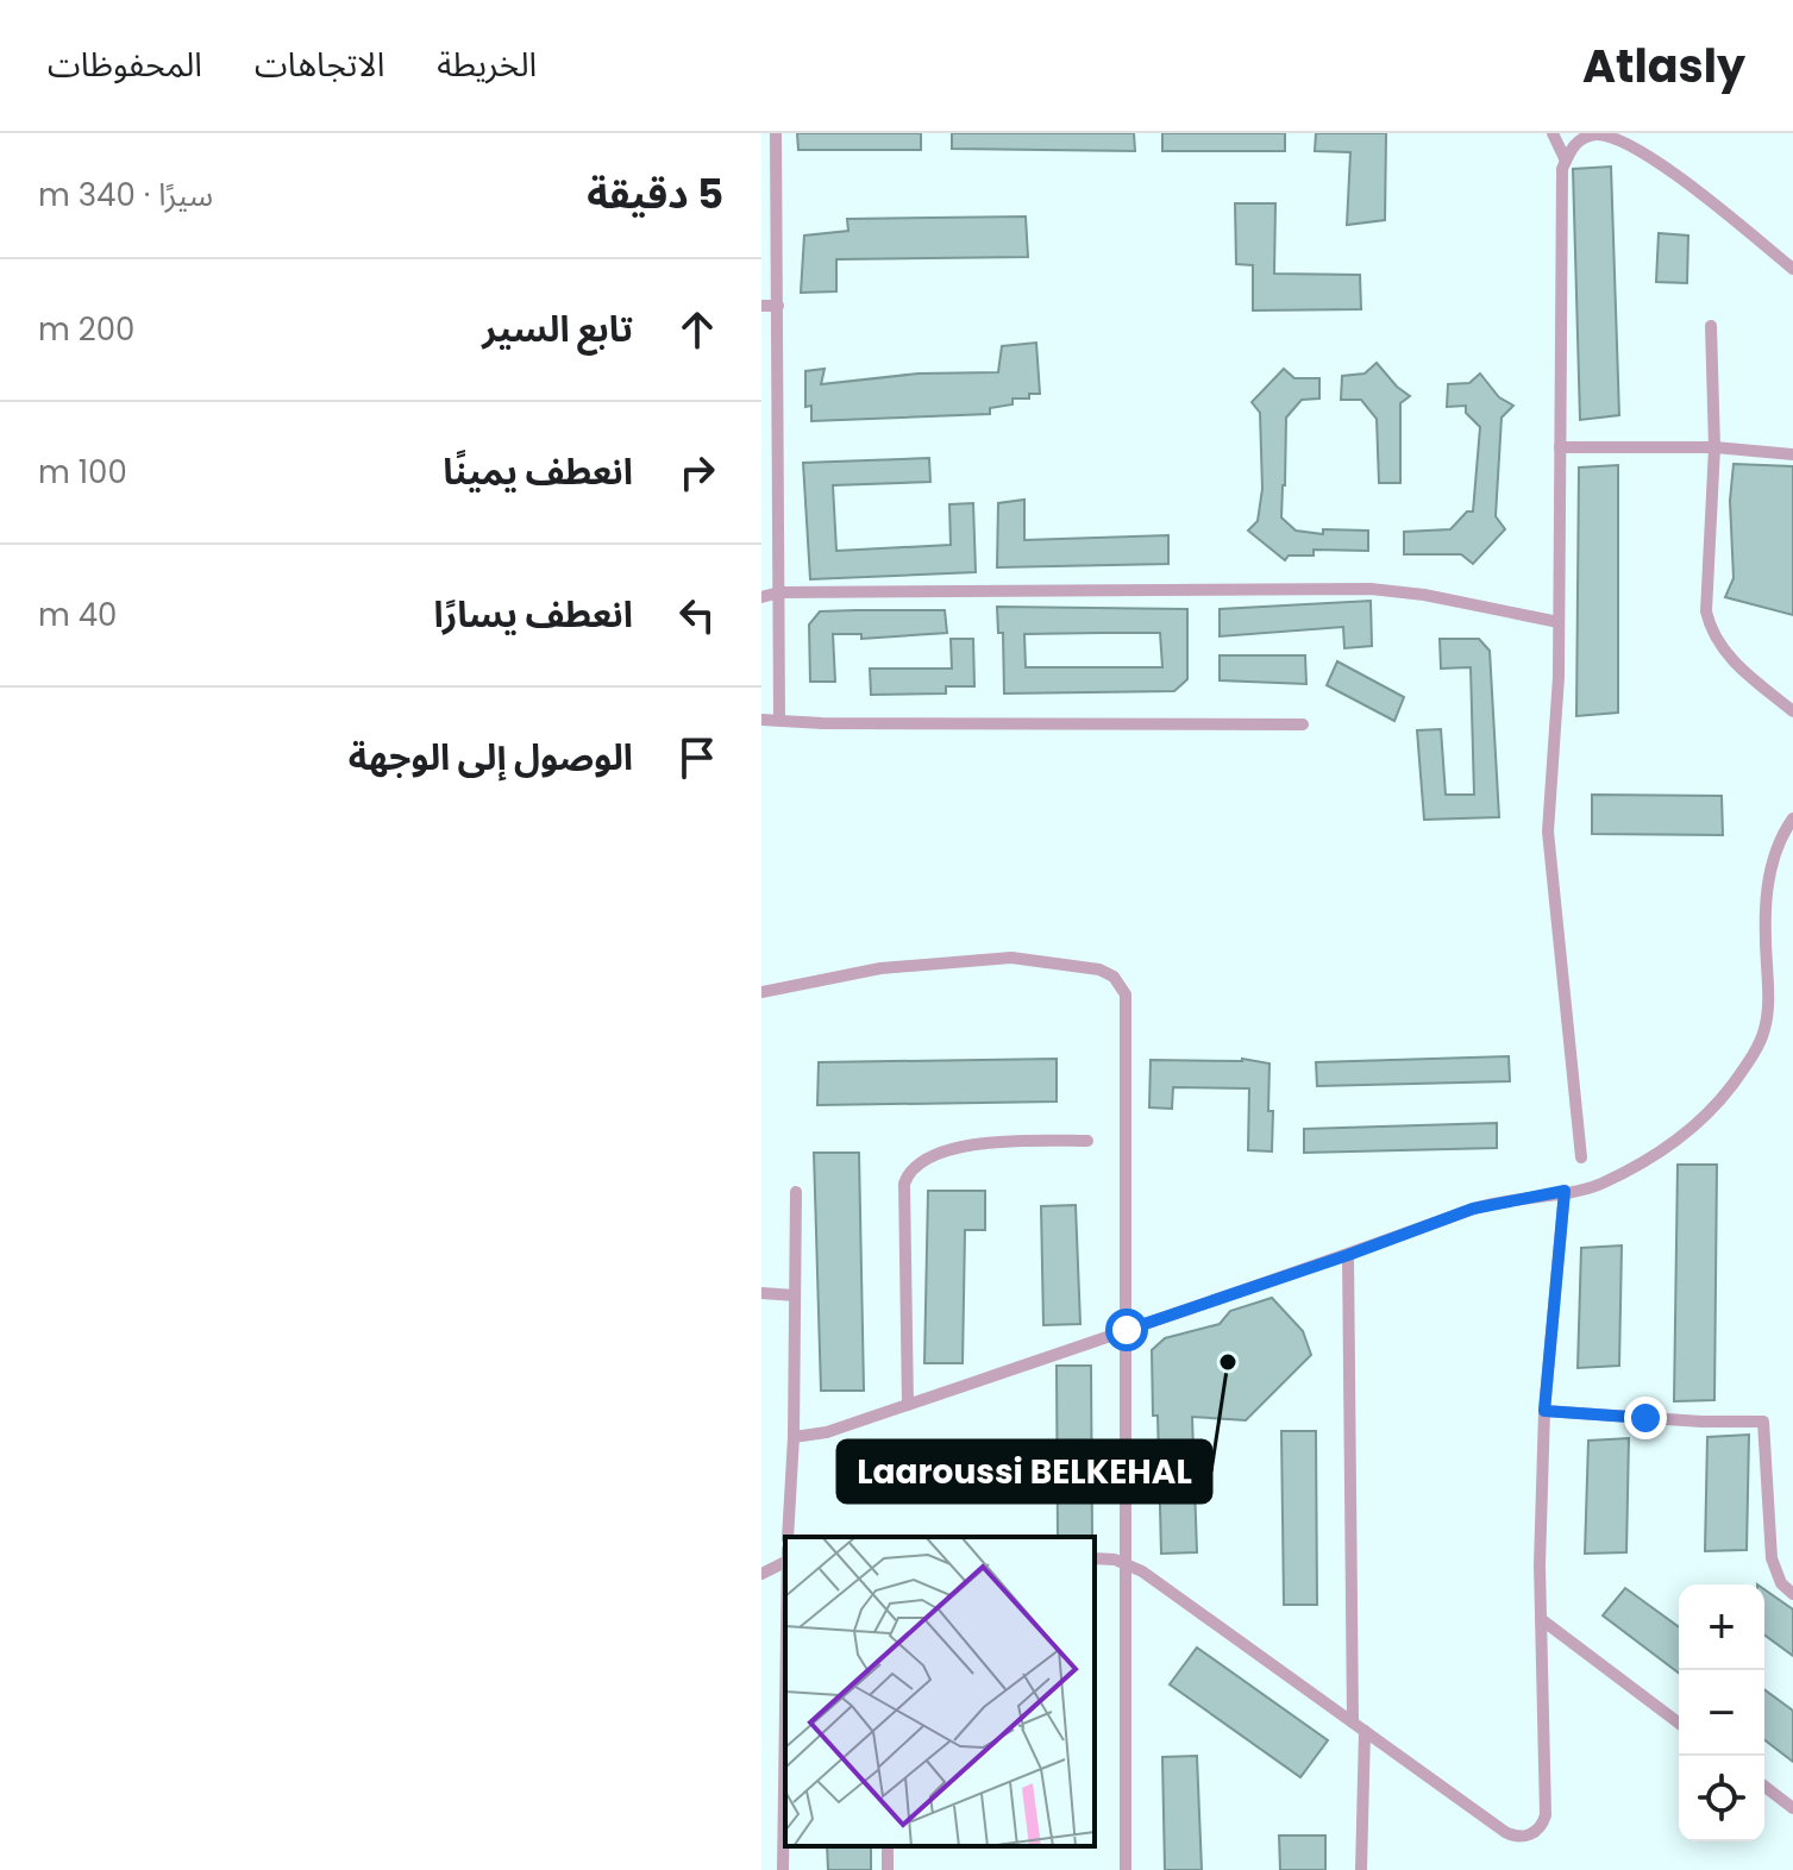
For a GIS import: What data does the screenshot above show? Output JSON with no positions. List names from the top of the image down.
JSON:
{
  "places": ["Laaroussi BELKEHAL"],
  "page": {
    "header": "Atlasly",
    "nav": ["الخريطة", "الاتجاهات", "المحفوظات"],
    "heading": ["5 دقيقة", "سيرًا · 340 m"],
    "list": [
      ["تابع السير", "200 m"],
      ["انعطف يمينًا", "100 m"],
      ["انعطف يسارًا", "40 m"],
      "الوصول إلى الوجهة"
    ],
    "map_buttons": ["+", "−"]
  }
}
